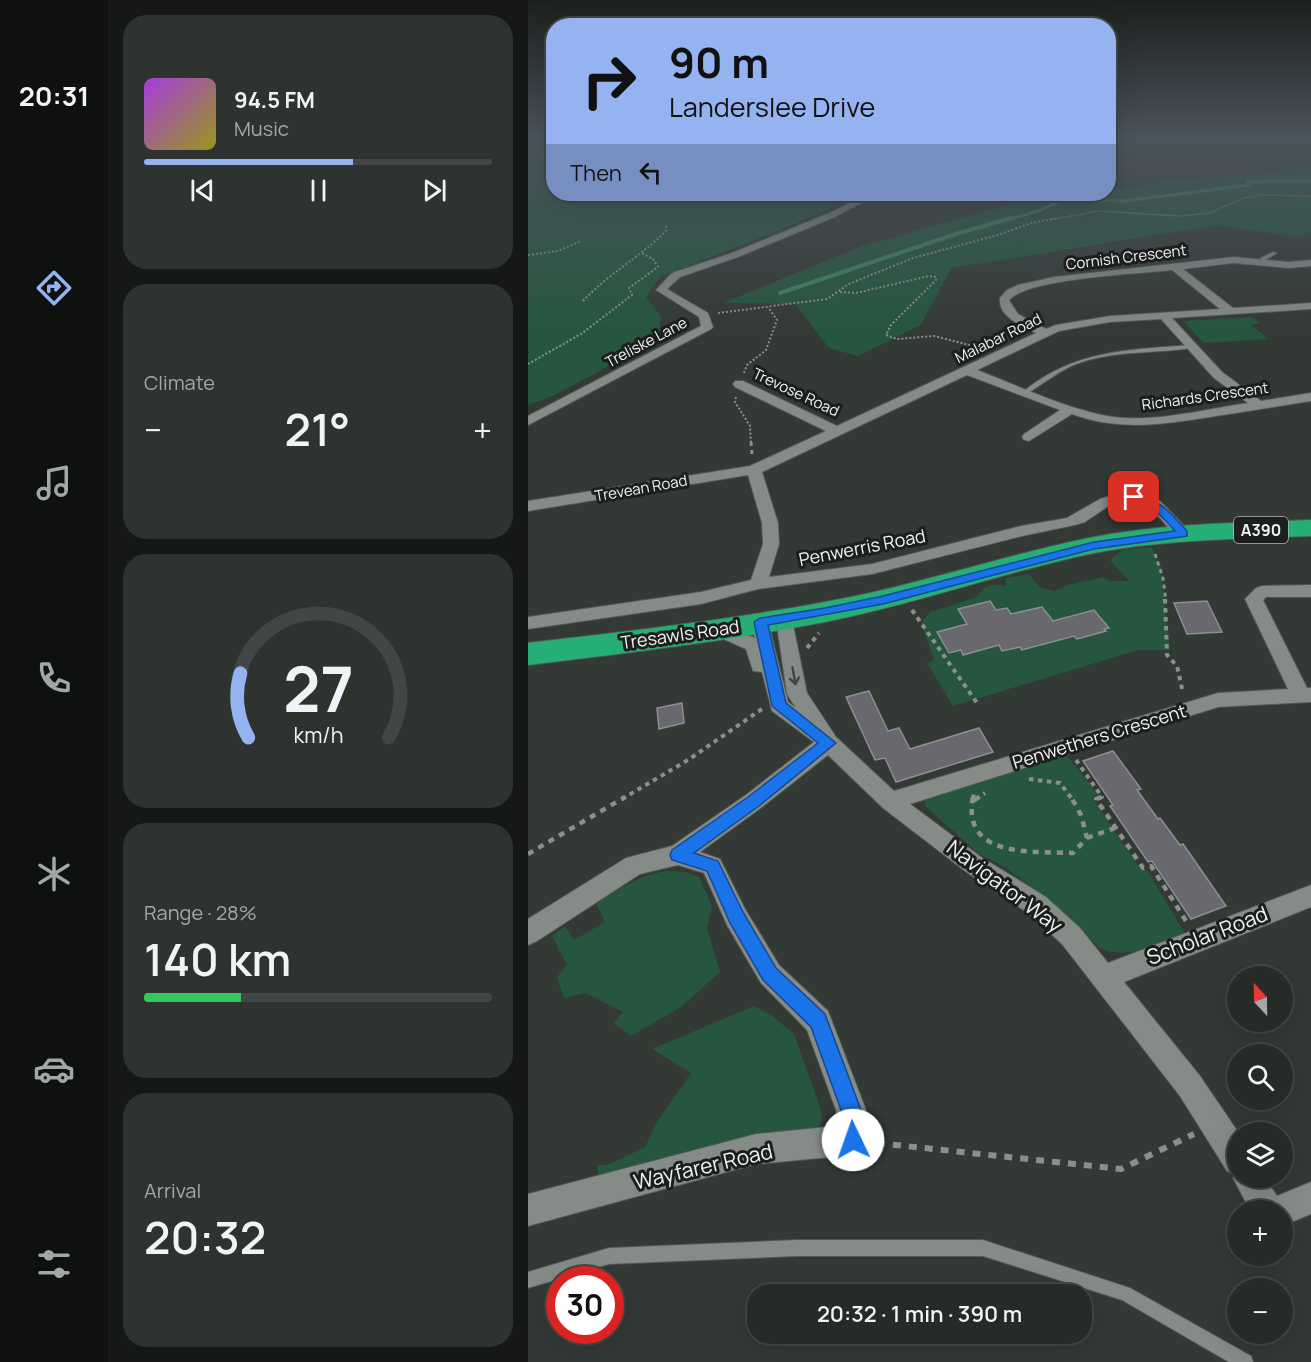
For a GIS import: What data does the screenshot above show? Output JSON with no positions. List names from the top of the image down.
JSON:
{
  "streets": {
    "highway": ["A390", "Tresawls Road"],
    "street": [
      "Cornish Crescent",
      "Malabar Road",
      "Treliske Lane",
      "Trevose Road",
      "Richards Crescent",
      "Trevean Road",
      "Penwerris Road",
      "Penwethers Crescent",
      "Navigator Way",
      "Scholar Road",
      "Wayfarer Road"
    ]
  },
  "crossings": [
    ["Cornish Crescent", "Malabar Road"],
    ["Malabar Road", "Trevose Road"],
    ["Malabar Road", "Richards Crescent"],
    ["Malabar Road", "Trevean Road"],
    ["A390", "Penwerris Road"],
    ["A390", "Tresawls Road"],
    ["Penwerris Road", "Tresawls Road"],
    ["Tresawls Road", "Navigator Way"],
    ["Penwethers Crescent", "Navigator Way"],
    ["Navigator Way", "Scholar Road"]
  ],
  "north": "top",
  "page": {
    "tabs": "20:31",
    "turn": ["90 m", "Landerslee Drive"],
    "song": ["94.5 FM", "Music"],
    "then": "Then",
    "tile": [
      "Climate",
      ["Range · 28%", "140 km"],
      ["Arrival", "20:32"]
    ],
    "heat": ["−", "21°", "+"],
    "map_buttons": ["+", "−"],
    "limit": "30",
    "trip": "20:32 · 1 min · 390 m",
    "gauge": ["27", "km/h"]
  }
}
